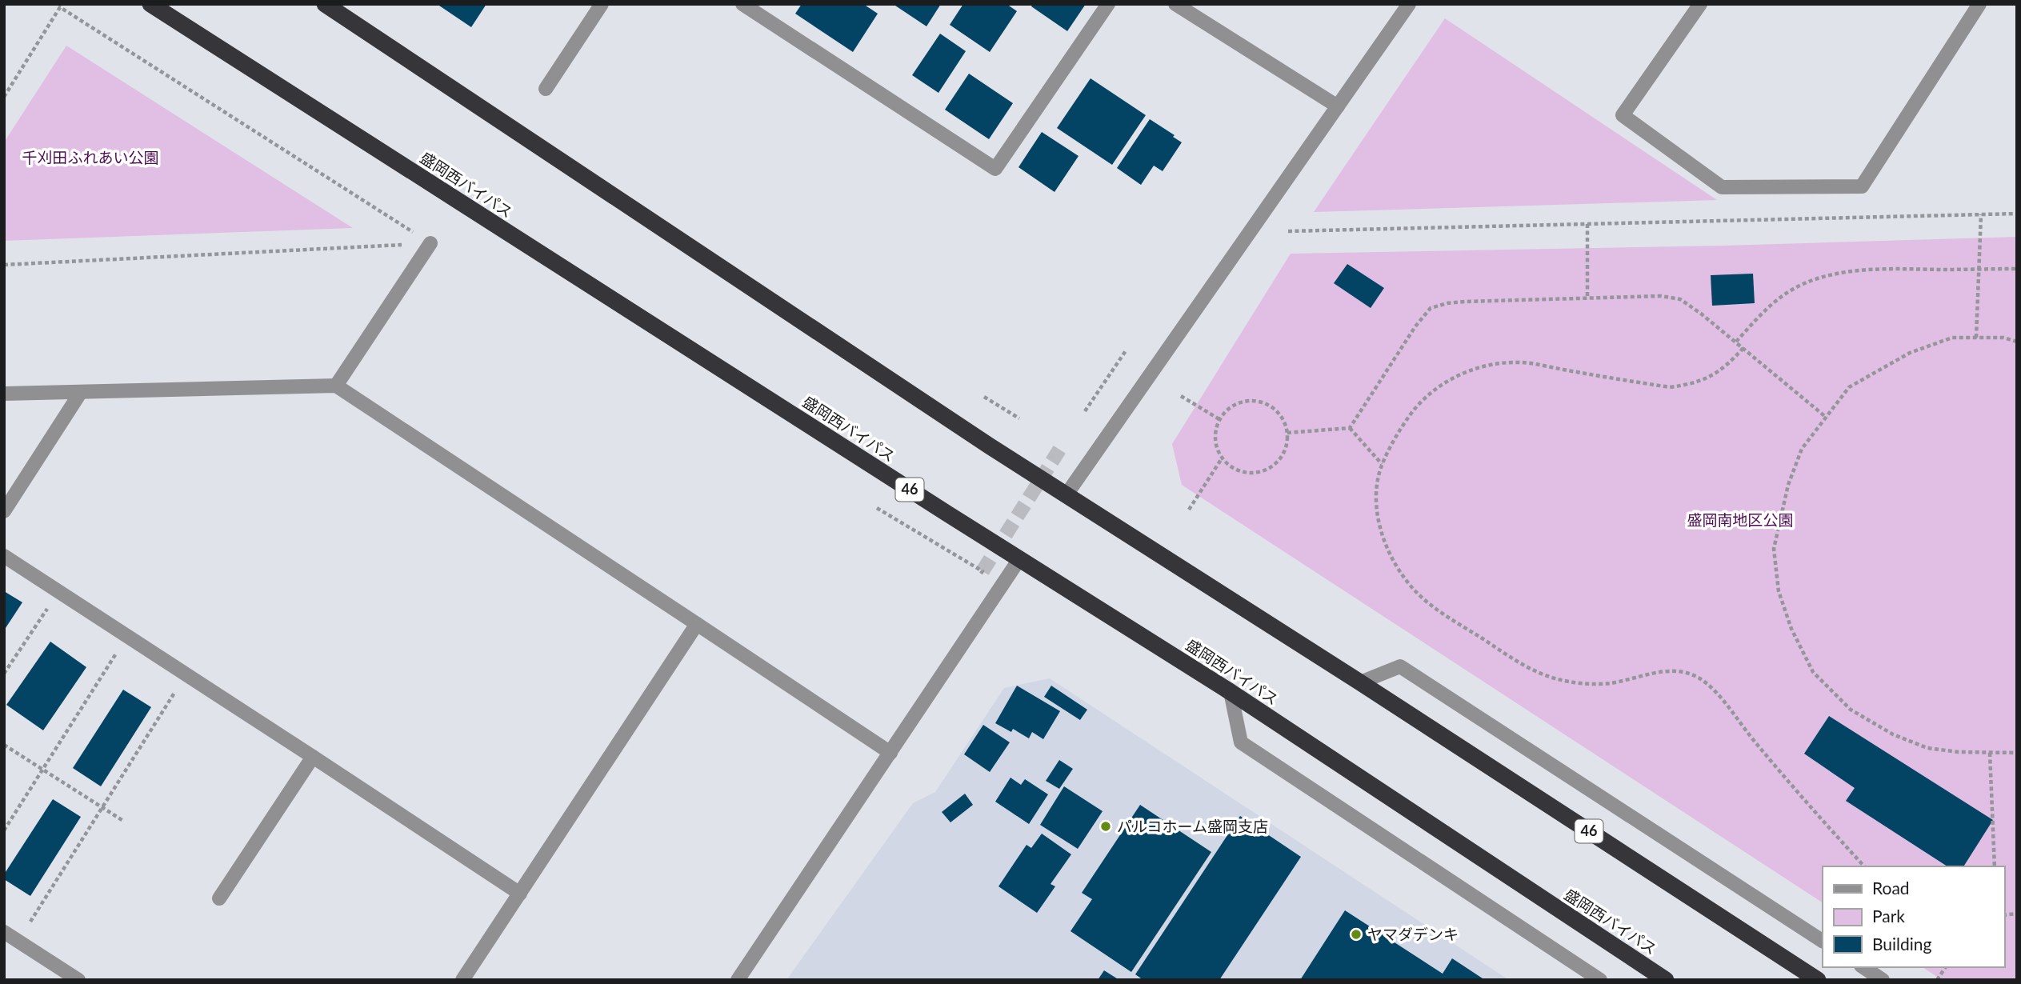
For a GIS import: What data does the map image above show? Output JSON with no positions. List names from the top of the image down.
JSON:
{
  "streets": {
    "highway": ["盛岡西バイパス", "46"]
  },
  "parks": ["千刈田ふれあい公園", "盛岡南地区公園"],
  "places": ["パルコホーム盛岡支店", "ヤマダデンキ"],
  "legend": ["Road", "Park", "Building"]
}
